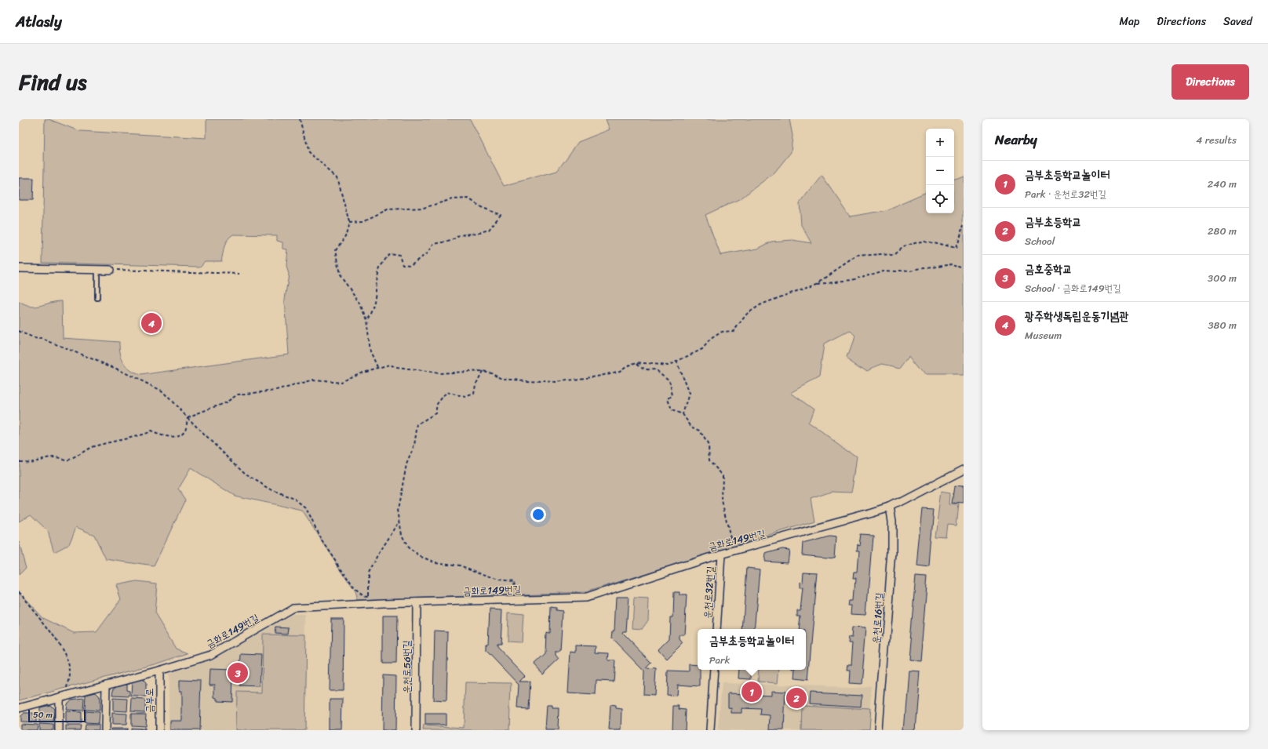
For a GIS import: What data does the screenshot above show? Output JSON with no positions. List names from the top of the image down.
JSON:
{
  "streets": {
    "street": [
      "금화로149번길",
      "운천로32번길",
      "운천로16번길",
      "운천로56번길",
      "금부로"
    ]
  },
  "crossings": [
    ["금화로149번길", "운천로32번길"],
    ["금화로149번길", "운천로16번길"],
    ["금화로149번길", "운천로56번길"],
    ["금화로149번길", "금부로"]
  ],
  "scale_bar": "50 m",
  "page": {
    "header": "Atlasly",
    "nav": ["Map", "Directions", "Saved"],
    "title": "Find us",
    "buttons": "Directions",
    "heading": ["Nearby", "4 results"],
    "map_buttons": ["+", "−"],
    "list": [
      {
        "mark": "1",
        "name": "금부초등학교놀이터",
        "note": "Park · 운천로32번길",
        "value": "240 m"
      },
      {
        "mark": "2",
        "name": "금부초등학교",
        "note": "School",
        "value": "280 m"
      },
      {
        "mark": "3",
        "name": "금호중학교",
        "note": "School · 금화로149번길",
        "value": "300 m"
      },
      {
        "mark": "4",
        "name": "광주학생독립운동기념관",
        "note": "Museum",
        "value": "380 m"
      }
    ],
    "pins": [
      "4",
      "3",
      "1",
      "2"
    ],
    "popup": ["금부초등학교놀이터", "Park"],
    "scale": "50 m"
  }
}
